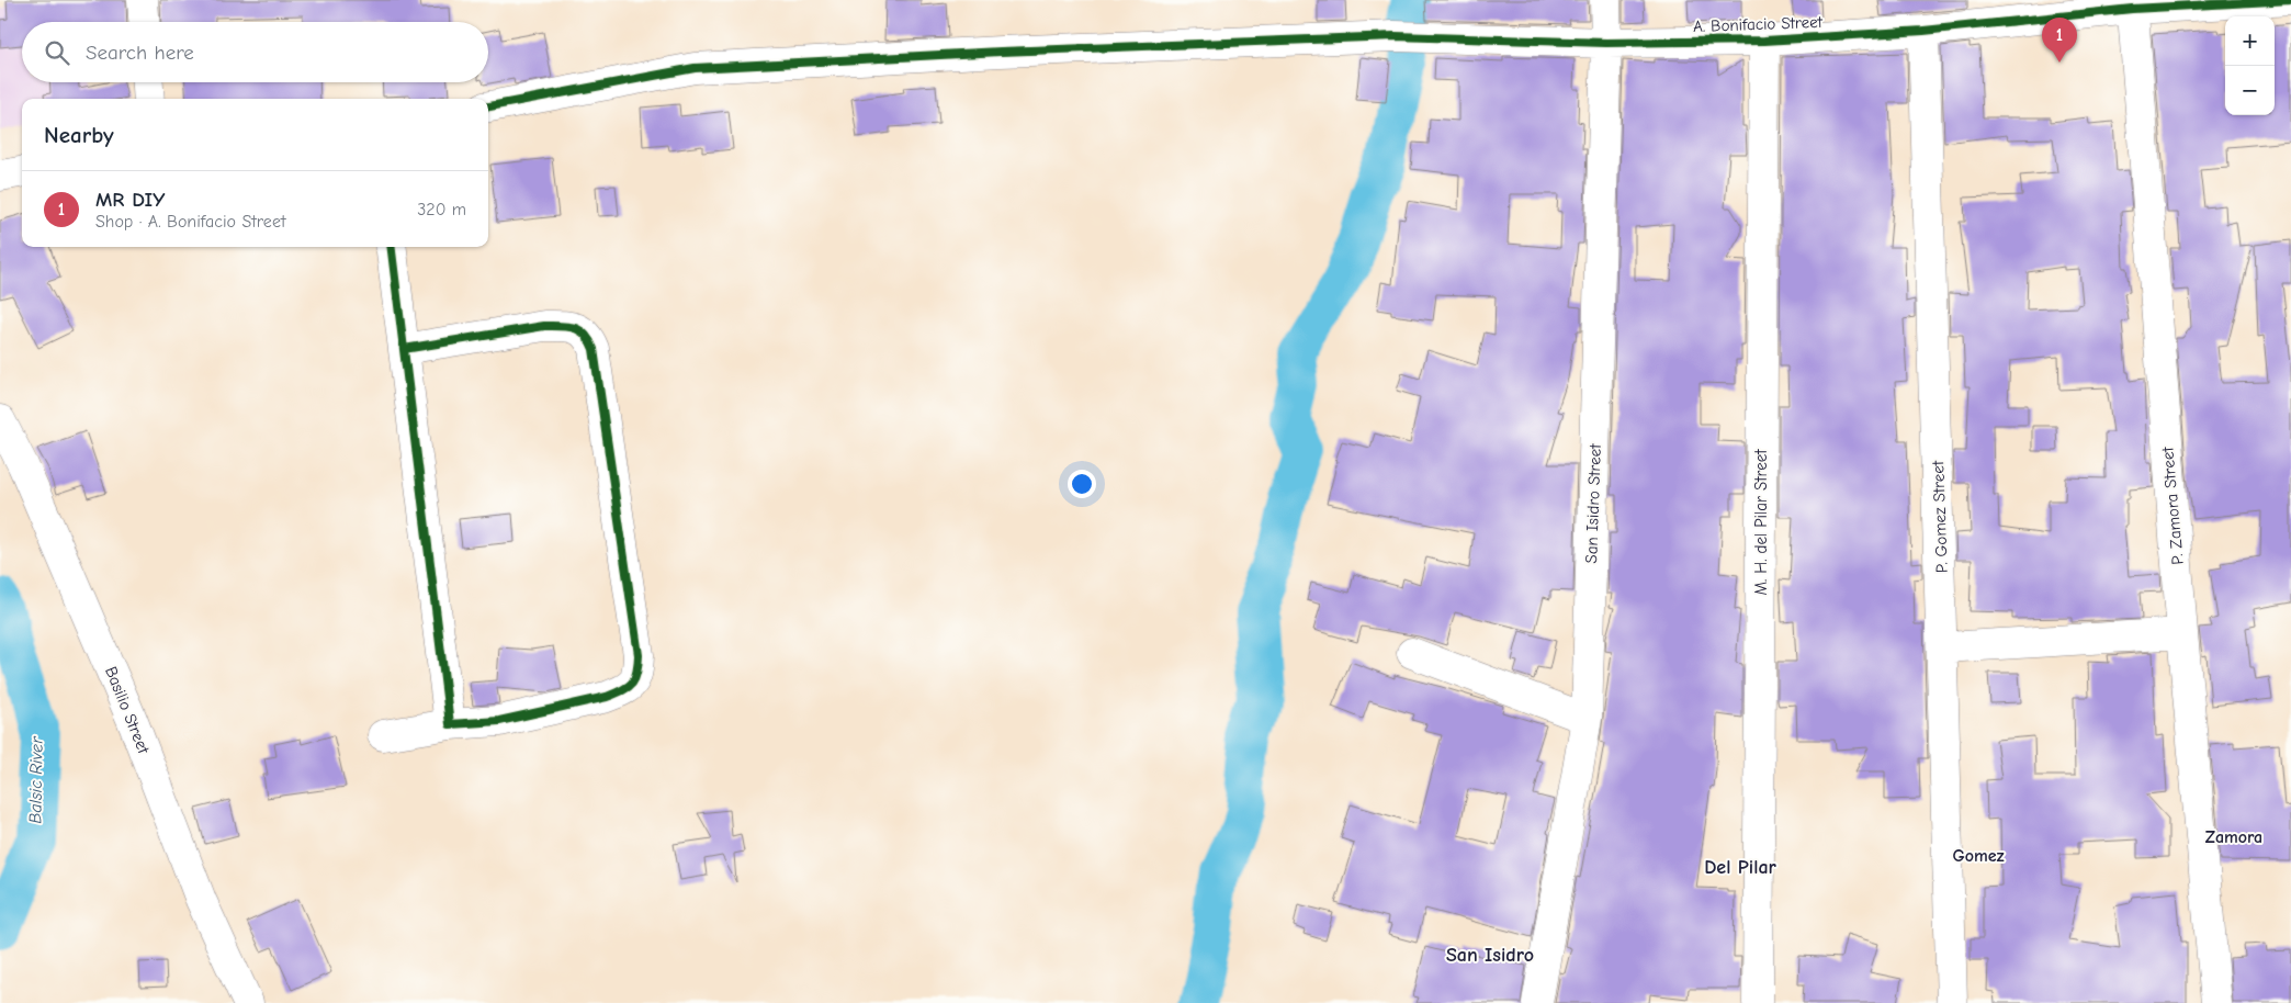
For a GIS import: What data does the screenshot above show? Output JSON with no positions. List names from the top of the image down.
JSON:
{
  "streets": {
    "street": [
      "A. Bonifacio Street",
      "San Isidro Street",
      "P. Zamora Street",
      "P. Gomez Street",
      "M. H. del Pilar Street",
      "Basilio Street"
    ]
  },
  "crossings": [
    ["A. Bonifacio Street", "San Isidro Street"],
    ["A. Bonifacio Street", "P. Zamora Street"],
    ["A. Bonifacio Street", "P. Gomez Street"],
    ["A. Bonifacio Street", "M. H. del Pilar Street"]
  ],
  "districts": [
    "Zamora",
    "Gomez",
    "Del Pilar",
    "San Isidro"
  ],
  "water": ["Balsic River"],
  "page": {
    "map_buttons": ["+", "−"],
    "pins": "1",
    "search": "Search here",
    "heading": "Nearby",
    "list": [
      {
        "mark": "1",
        "name": "MR DIY",
        "note": "Shop · A. Bonifacio Street",
        "value": "320 m"
      }
    ]
  }
}
